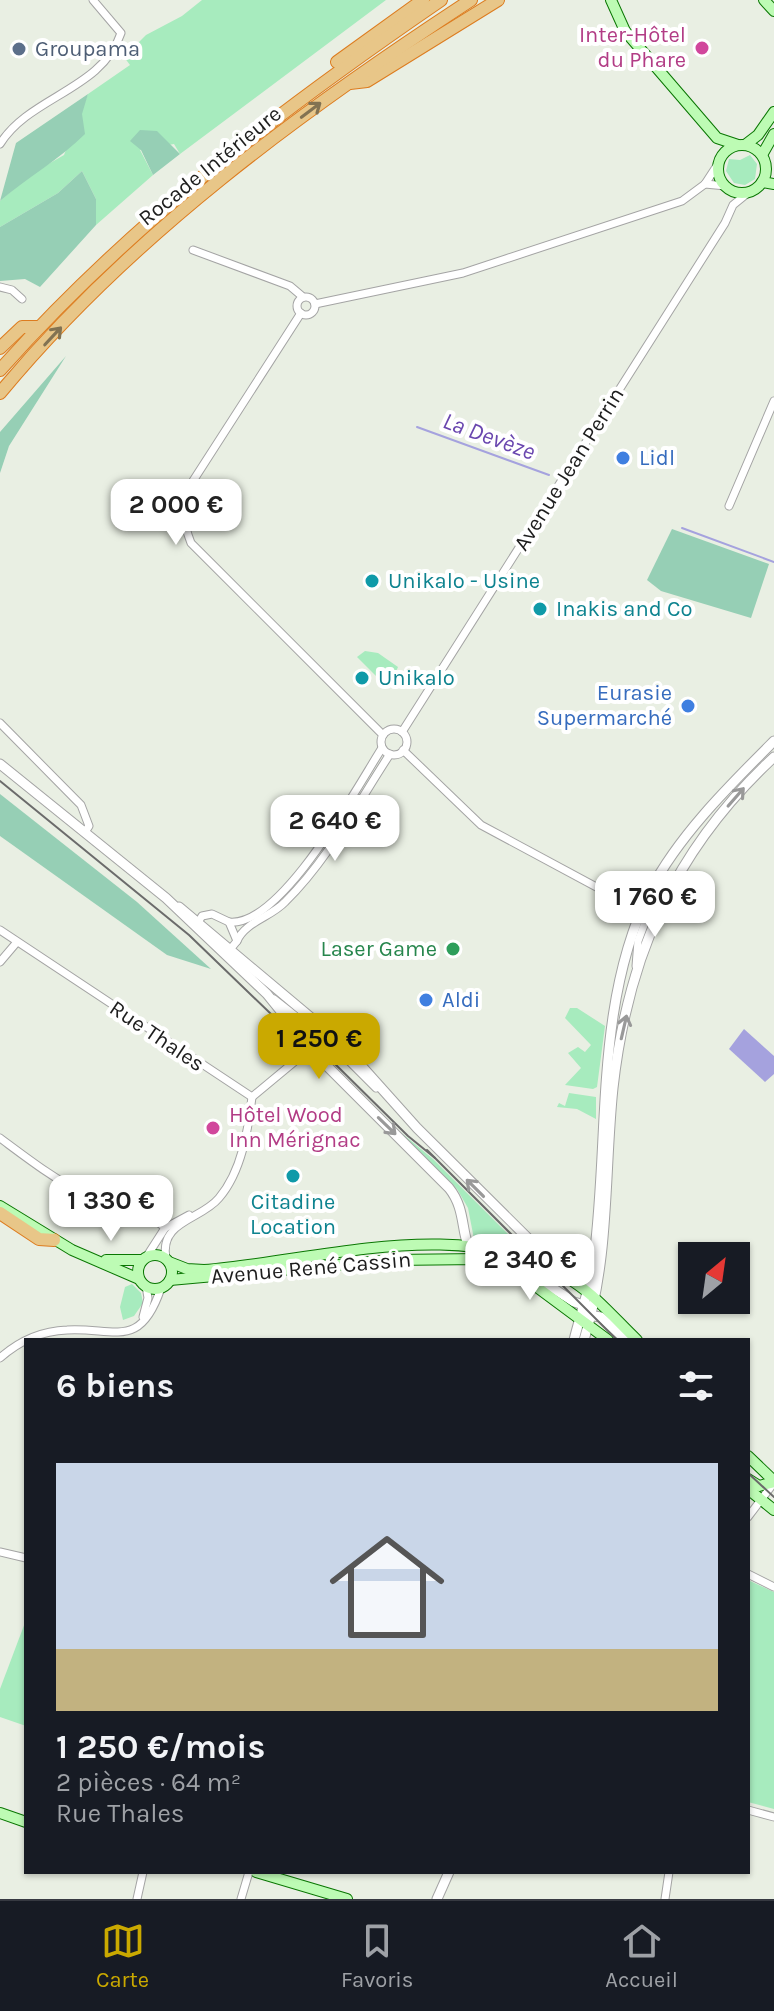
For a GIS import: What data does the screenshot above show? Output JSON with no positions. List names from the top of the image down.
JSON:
{
  "streets": {
    "highway": ["Rocade Intérieure"],
    "main road": ["Avenue René Cassin"],
    "street": ["Avenue Jean Perrin", "Rue Thales"]
  },
  "water": ["La Devèze"],
  "places": [
    "Inter-Hôtel du Phare",
    "Groupama",
    "Lidl",
    "Unikalo - Usine",
    "Inakis and Co",
    "Unikalo",
    "Eurasie Supermarché",
    "Laser Game",
    "Aldi",
    "Hôtel Wood Inn Mérignac",
    "Citadine Location"
  ],
  "north": "top right",
  "page": {
    "price": [
      "2 000 €",
      "2 640 €",
      "1 760 €",
      "1 250 €",
      "1 330 €",
      "2 340 €"
    ],
    "heading": "6 biens",
    "list": [
      {
        "name": "1 250 €/mois",
        "note": "2 pièces · 64 m² · Rue Thales"
      }
    ],
    "tabs": ["Carte", "Favoris", "Accueil"]
  }
}
